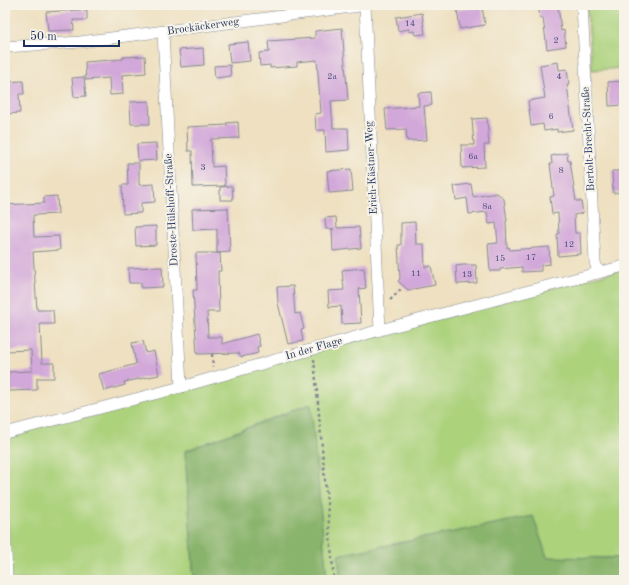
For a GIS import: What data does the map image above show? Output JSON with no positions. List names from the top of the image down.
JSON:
{
  "streets": {
    "street": [
      "Brockäckerweg",
      "Bertolt-Brecht-Straße",
      "Erich-Kästner-Weg",
      "Droste-Hülshoff-Straße",
      "In der Flage"
    ]
  },
  "crossings": [
    ["Brockäckerweg", "Erich-Kästner-Weg"],
    ["Brockäckerweg", "Droste-Hülshoff-Straße"],
    ["Bertolt-Brecht-Straße", "In der Flage"],
    ["Erich-Kästner-Weg", "In der Flage"],
    ["Droste-Hülshoff-Straße", "In der Flage"]
  ],
  "house_numbers": [
    "14",
    "2",
    "2a",
    "4",
    "6",
    "6a",
    "3",
    "8",
    "8a",
    "12",
    "17",
    "15",
    "11",
    "13"
  ],
  "scale_bar": "50 m"
}
